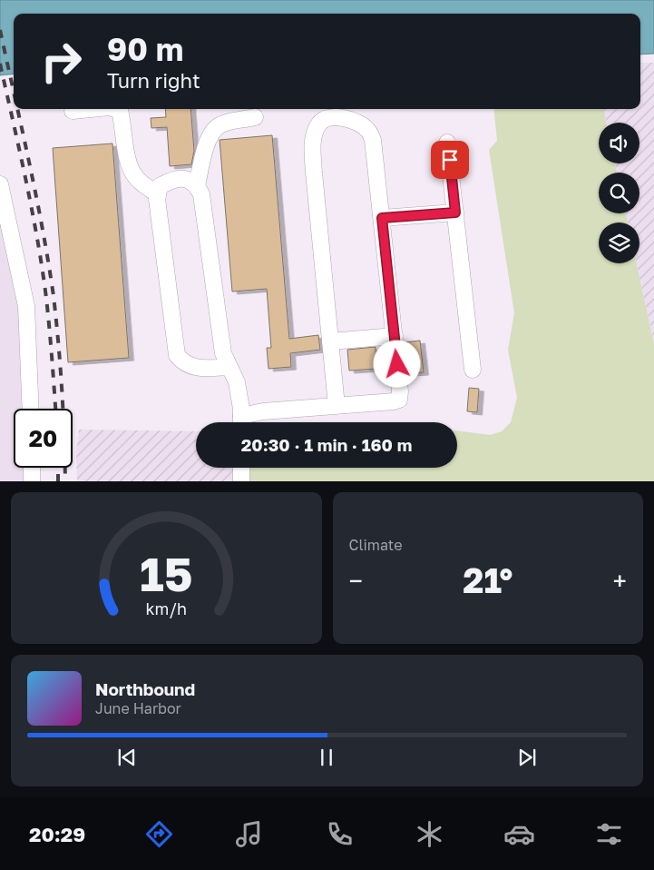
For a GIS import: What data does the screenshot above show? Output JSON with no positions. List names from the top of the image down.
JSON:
{
  "page": {
    "turn": ["90 m", "Turn right"],
    "limit": "20",
    "trip": "20:30 · 1 min · 160 m",
    "tile": "Climate",
    "heat": ["−", "21°", "+"],
    "song": ["Northbound", "June Harbor"],
    "tabs": "20:29",
    "gauge": ["15", "km/h"]
  }
}
